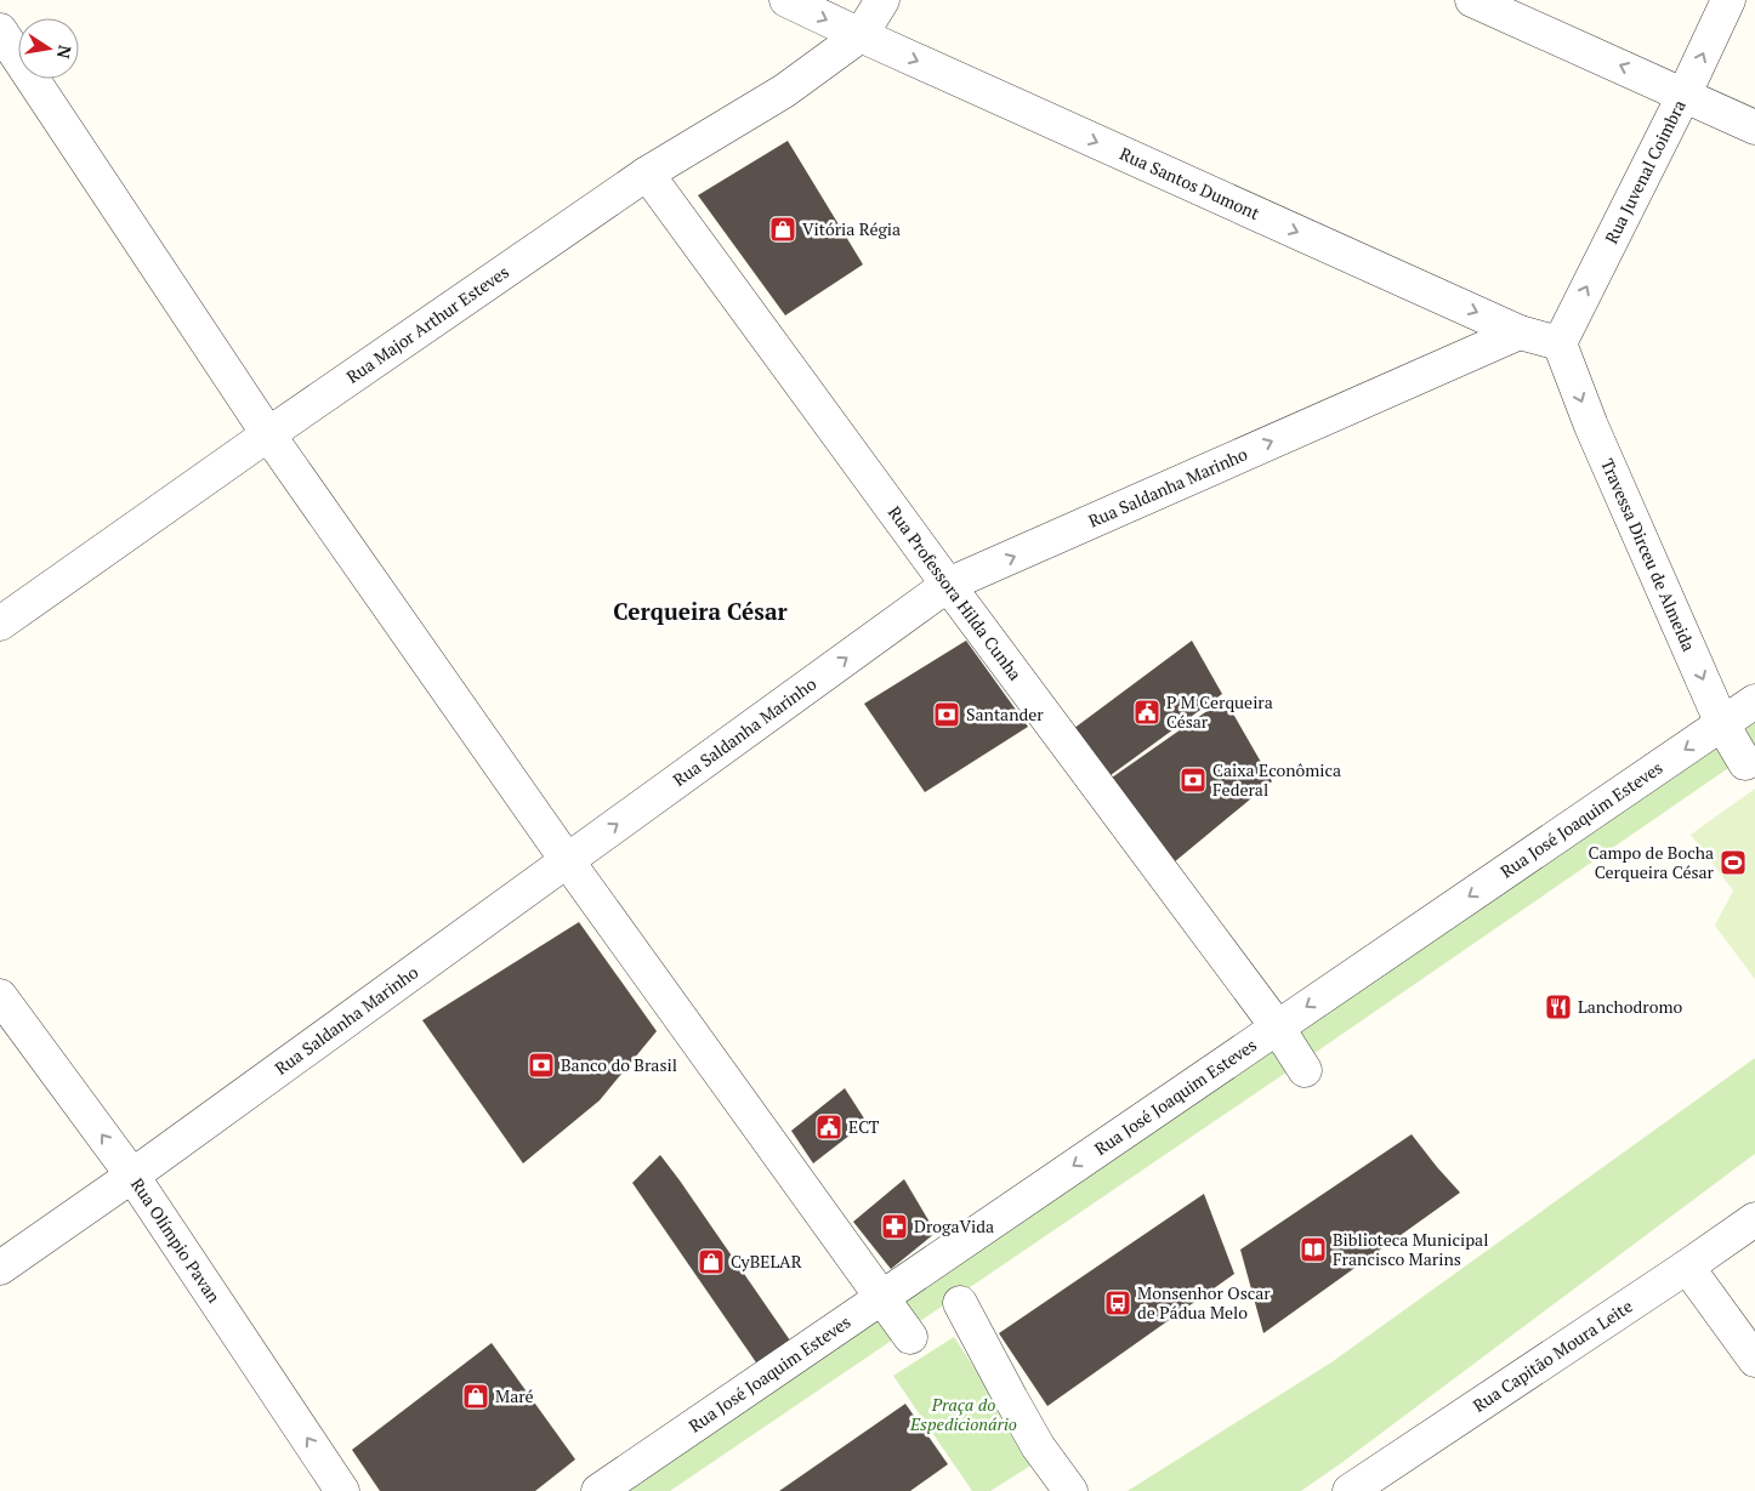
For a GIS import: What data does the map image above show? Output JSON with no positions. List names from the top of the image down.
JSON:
{
  "streets": {
    "street": [
      "Rua Juvenal Coimbra",
      "Rua Santos Dumont",
      "Rua Major Arthur Esteves",
      "Rua Saldanha Marinho",
      "Travessa Dirceu de Almeida",
      "Rua Professora Hilda Cunha",
      "Rua José Joaquim Esteves",
      "Rua Olímpio Pavan",
      "Rua Capitão Moura Leite"
    ]
  },
  "crossings": [
    ["Rua Juvenal Coimbra", "Travessa Dirceu de Almeida"],
    ["Rua Santos Dumont", "Rua Major Arthur Esteves"],
    ["Rua Santos Dumont", "Rua Saldanha Marinho"],
    ["Rua Major Arthur Esteves", "Rua Professora Hilda Cunha"],
    ["Rua Saldanha Marinho", "Rua Professora Hilda Cunha"],
    ["Rua Saldanha Marinho", "Rua Olímpio Pavan"],
    ["Travessa Dirceu de Almeida", "Rua José Joaquim Esteves"],
    ["Rua Professora Hilda Cunha", "Rua José Joaquim Esteves"]
  ],
  "one_way": [
    "Rua Juvenal Coimbra",
    "Rua Santos Dumont",
    "Rua Saldanha Marinho",
    "Travessa Dirceu de Almeida",
    "Rua José Joaquim Esteves",
    "Rua Olímpio Pavan"
  ],
  "districts": ["Cerqueira César"],
  "parks": ["Praça do Espedicionário"],
  "places": {
    "shop": ["Vitória Régia", "CyBELAR", "Maré"],
    "public building": ["P M Cerqueira César", "ECT"],
    "bank": ["Santander", "Caixa Econômica Federal", "Banco do Brasil"],
    "sports": ["Campo de Bocha Cerqueira César"],
    "restaurant": ["Lanchodromo"],
    "pharmacy": ["DrogaVida"],
    "library": ["Biblioteca Municipal Francisco Marins"],
    "bus stop": ["Monsenhor Oscar de Pádua Melo"]
  },
  "north": "right"
}
